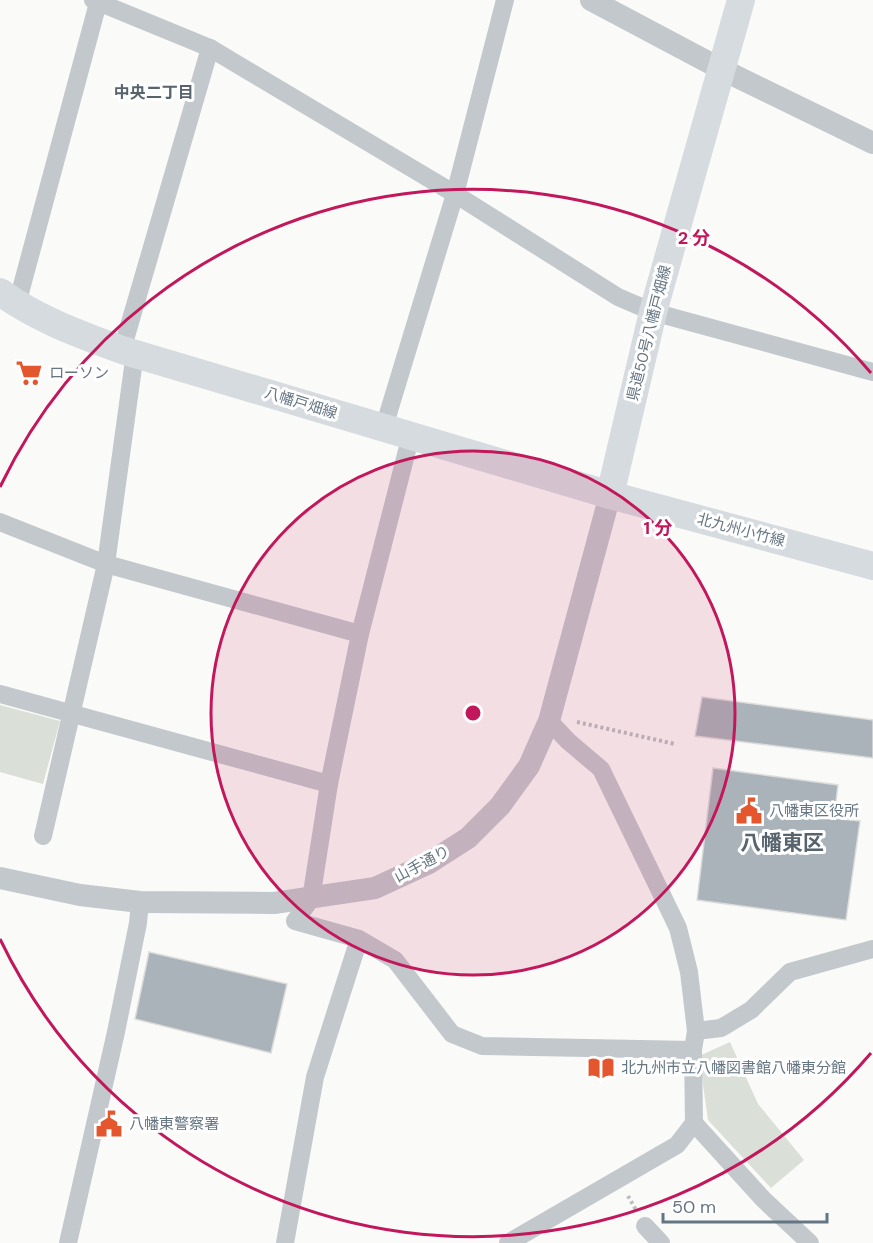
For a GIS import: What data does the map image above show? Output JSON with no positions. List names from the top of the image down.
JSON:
{
  "streets": {
    "main road": ["県道50号八幡戸畑線", "八幡戸畑線", "北九州小竹線"],
    "street": ["山手通り"]
  },
  "crossings": [
    ["県道50号八幡戸畑線", "八幡戸畑線"],
    ["県道50号八幡戸畑線", "北九州小竹線"],
    ["県道50号八幡戸畑線", "山手通り"],
    ["八幡戸畑線", "北九州小竹線"],
    ["八幡戸畑線", "山手通り"],
    ["北九州小竹線", "山手通り"]
  ],
  "districts": ["中央二丁目", "八幡東区"],
  "places": {
    "supermarket": ["ローソン"],
    "public building": ["八幡東区役所", "八幡東警察署"],
    "library": ["北九州市立八幡図書館八幡東分館"]
  },
  "scale_bar": "50 m",
  "rings": ["2 分", "1 分"]
}
